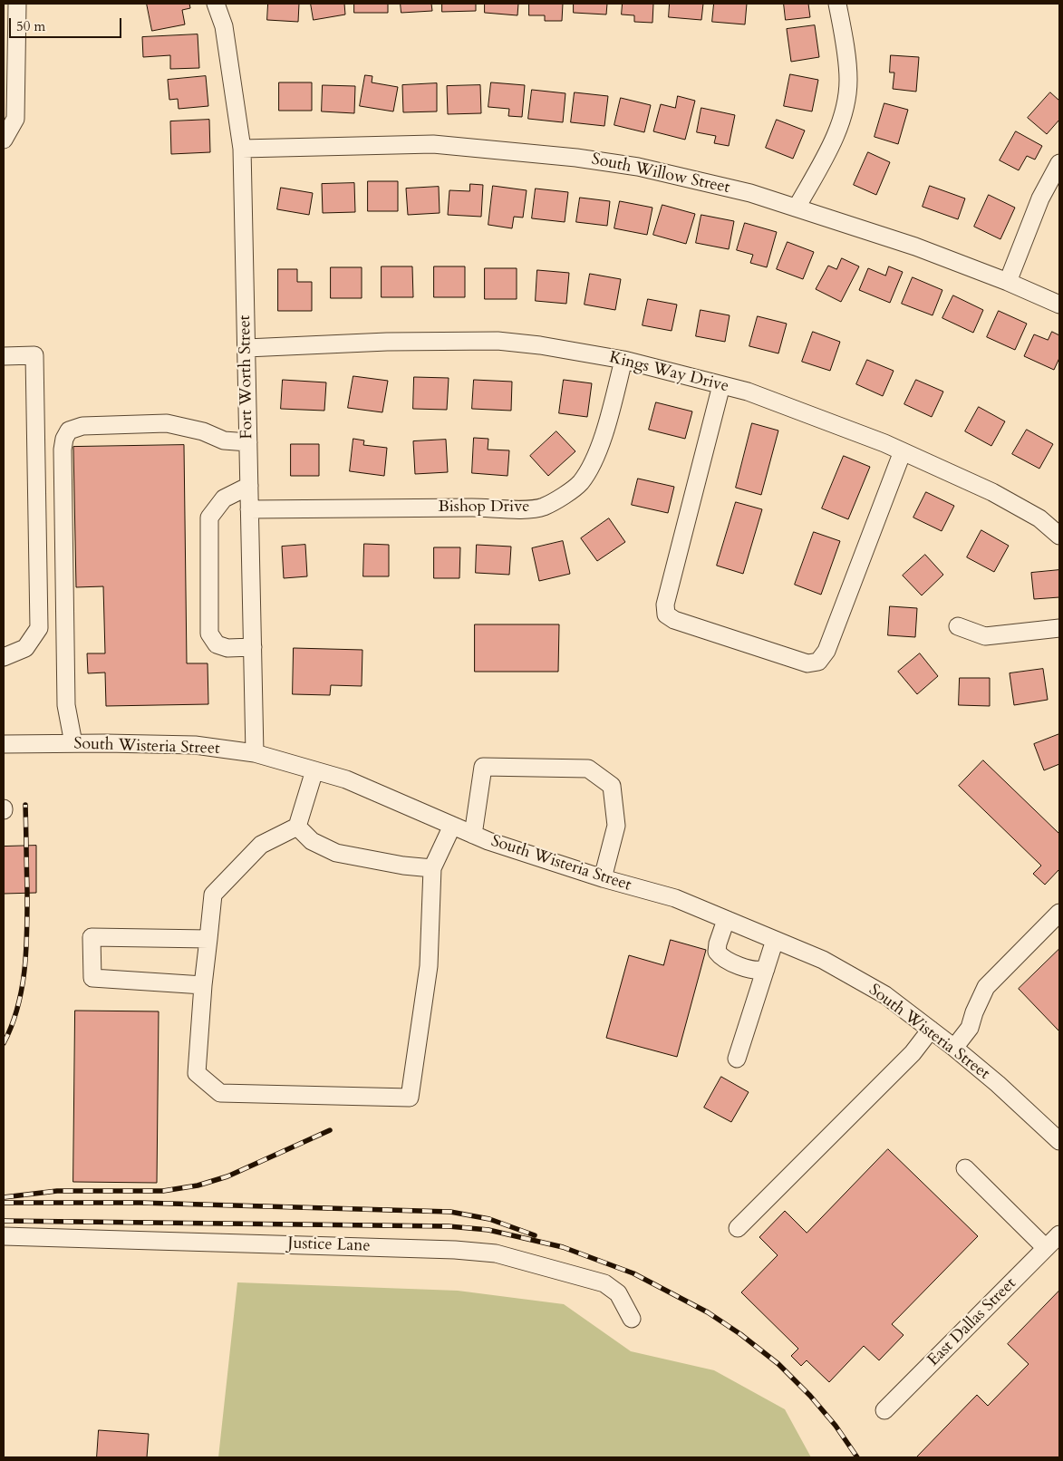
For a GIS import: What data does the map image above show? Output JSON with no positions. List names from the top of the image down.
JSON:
{
  "streets": {
    "street": [
      "South Willow Street",
      "Kings Way Drive",
      "Fort Worth Street",
      "Bishop Drive",
      "South Wisteria Street",
      "Justice Lane",
      "East Dallas Street"
    ]
  },
  "crossings": [
    ["South Willow Street", "Fort Worth Street"],
    ["Kings Way Drive", "Fort Worth Street"],
    ["Kings Way Drive", "Bishop Drive"],
    ["Fort Worth Street", "Bishop Drive"],
    ["Fort Worth Street", "South Wisteria Street"]
  ],
  "scale_bar": "50 m"
}
